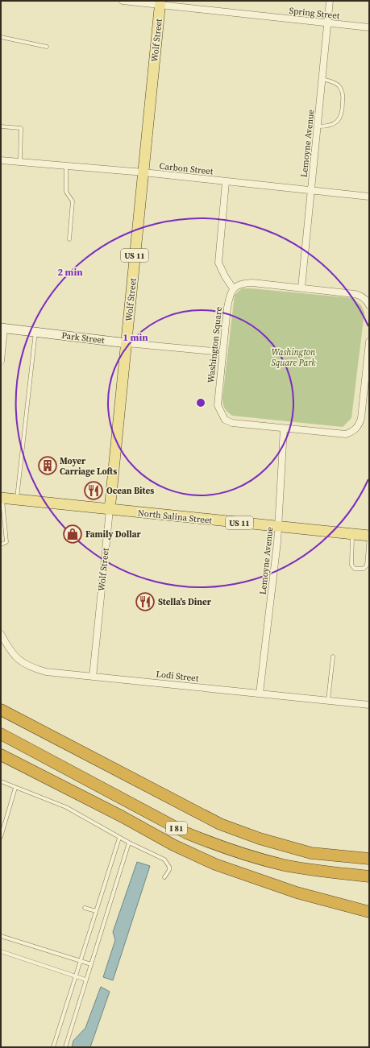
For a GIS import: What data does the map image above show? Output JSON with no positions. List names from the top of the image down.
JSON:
{
  "streets": {
    "highway": ["I 81"],
    "main road": [
      "Wolf Street",
      "US 11",
      "Park Street",
      "North Salina Street"
    ],
    "street": [
      "Spring Street",
      "Lemoyne Avenue",
      "Carbon Street",
      "Washington Square",
      "Lodi Street"
    ]
  },
  "crossings": [
    ["Spring Street", "Wolf Street"],
    ["Spring Street", "Lemoyne Avenue"],
    ["Wolf Street", "Carbon Street"],
    ["Wolf Street", "Park Street"],
    ["Wolf Street", "North Salina Street"],
    ["Wolf Street", "Lodi Street"],
    ["Lemoyne Avenue", "Carbon Street"],
    ["Lemoyne Avenue", "Washington Square"],
    ["Lemoyne Avenue", "North Salina Street"],
    ["Lemoyne Avenue", "Lodi Street"],
    ["Park Street", "Washington Square"]
  ],
  "parks": ["Washington Square Park"],
  "places": {
    "building": ["Moyer Carriage Lofts"],
    "restaurant": ["Ocean Bites", "Stella's Diner"],
    "shop": ["Family Dollar"]
  },
  "rings": ["2 min", "1 min"]
}
